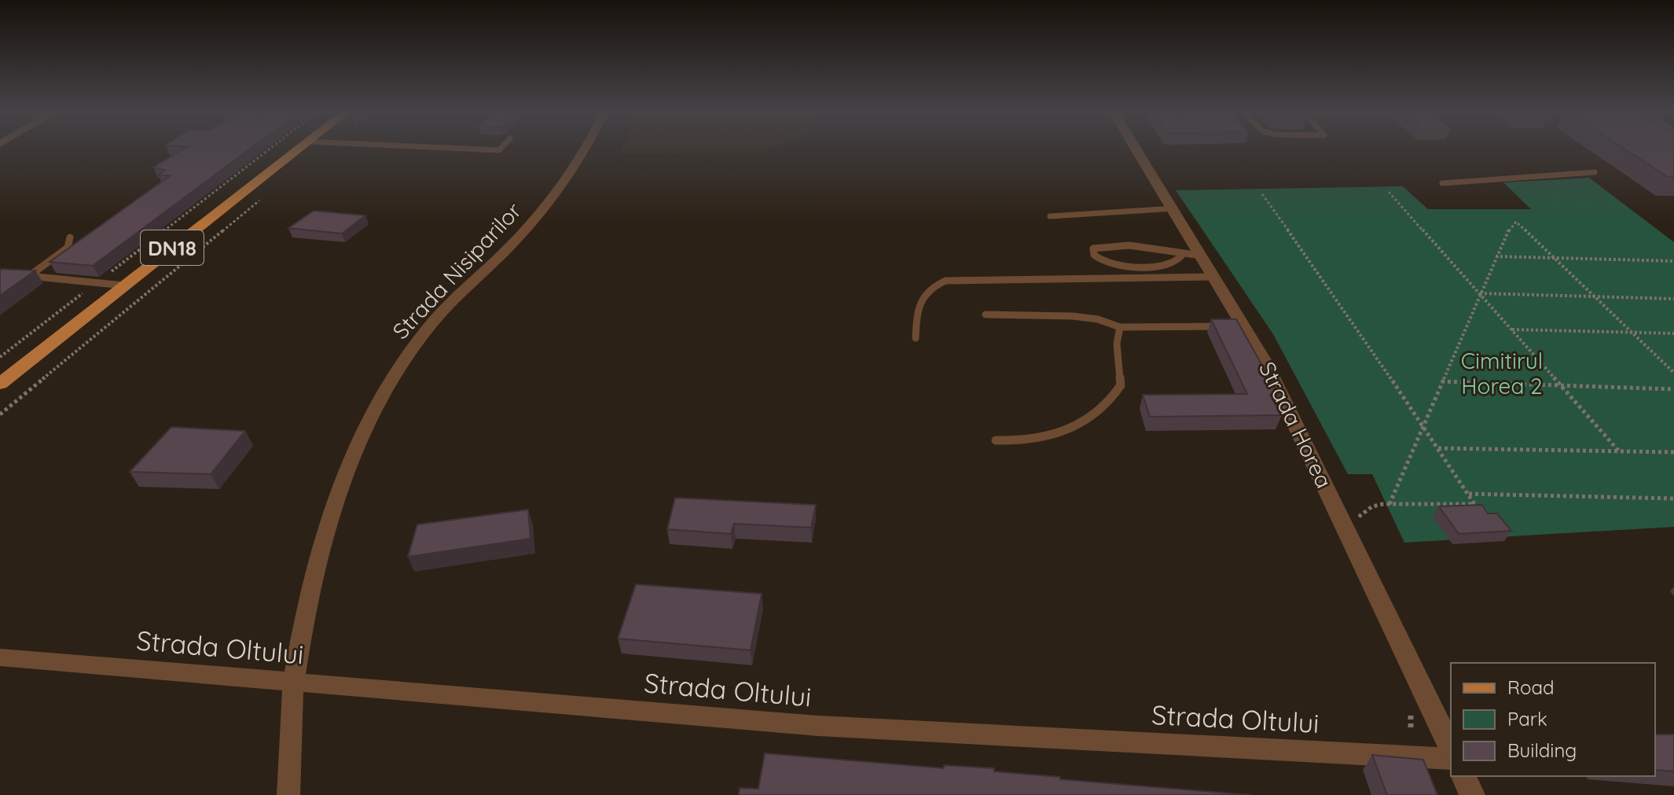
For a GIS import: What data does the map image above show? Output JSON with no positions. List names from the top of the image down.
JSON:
{
  "streets": {
    "main road": ["DN18"],
    "street": ["Strada Nisiparilor", "Strada Horea", "Strada Oltului"]
  },
  "crossings": [
    ["Strada Nisiparilor", "Strada Oltului"]
  ],
  "parks": ["Cimitirul Horea 2"],
  "legend": ["Road", "Park", "Building"]
}
